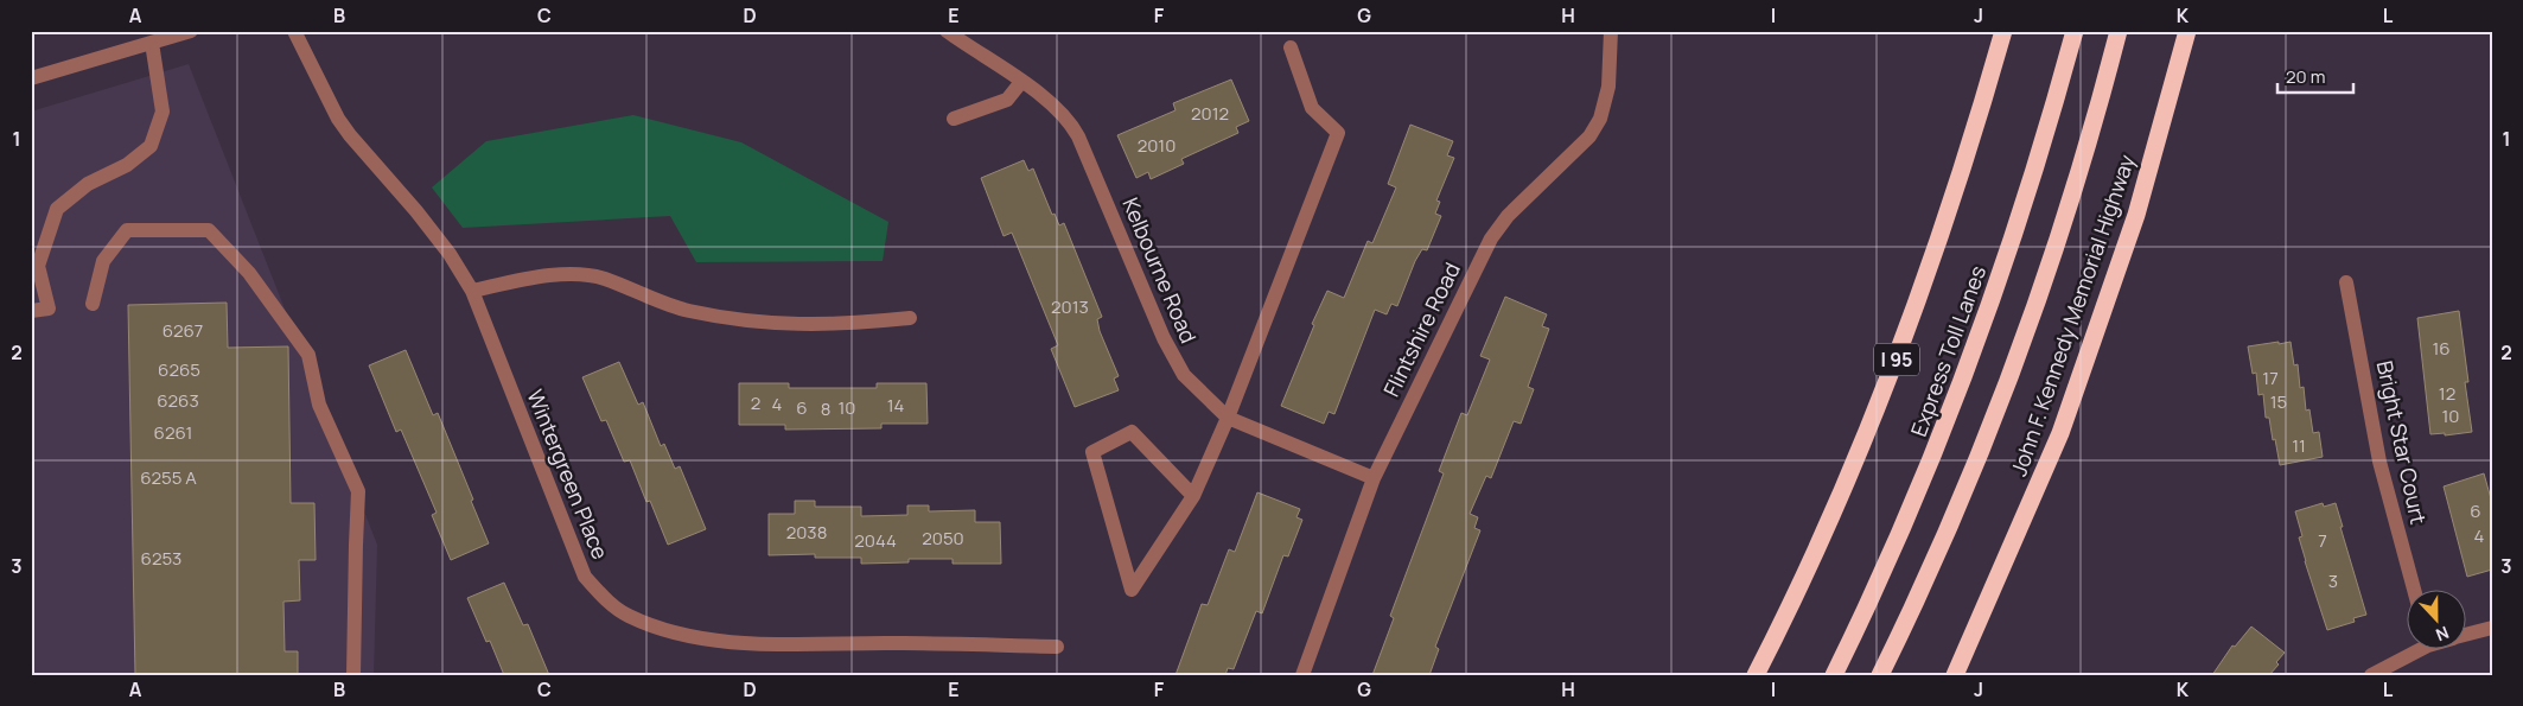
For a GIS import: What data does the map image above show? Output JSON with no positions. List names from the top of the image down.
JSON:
{
  "streets": {
    "highway": ["John F. Kennedy Memorial Highway", "Express Toll Lanes", "I 95"],
    "street": [
      "Kelbourne Road",
      "Flintshire Road",
      "Bright Star Court",
      "Wintergreen Place"
    ]
  },
  "crossings": [
    ["Kelbourne Road", "Flintshire Road"]
  ],
  "house_numbers": [
    "2012",
    "2010",
    "2013",
    "6267",
    "16",
    "6265",
    "17",
    "12",
    "6263",
    "15",
    "2",
    "4",
    "14",
    "6",
    "10",
    "8",
    "10",
    "6261",
    "11",
    "6255 A",
    "6",
    "2038",
    "4",
    "2050",
    "2044",
    "7",
    "6253",
    "3"
  ],
  "scale_bar": "20 m",
  "north": "bottom",
  "grid": {
    "columns": [
      "A",
      "B",
      "C",
      "D",
      "E",
      "F",
      "G",
      "H",
      "I",
      "J",
      "K",
      "L"
    ],
    "rows": ["1", "2", "3"]
  }
}
